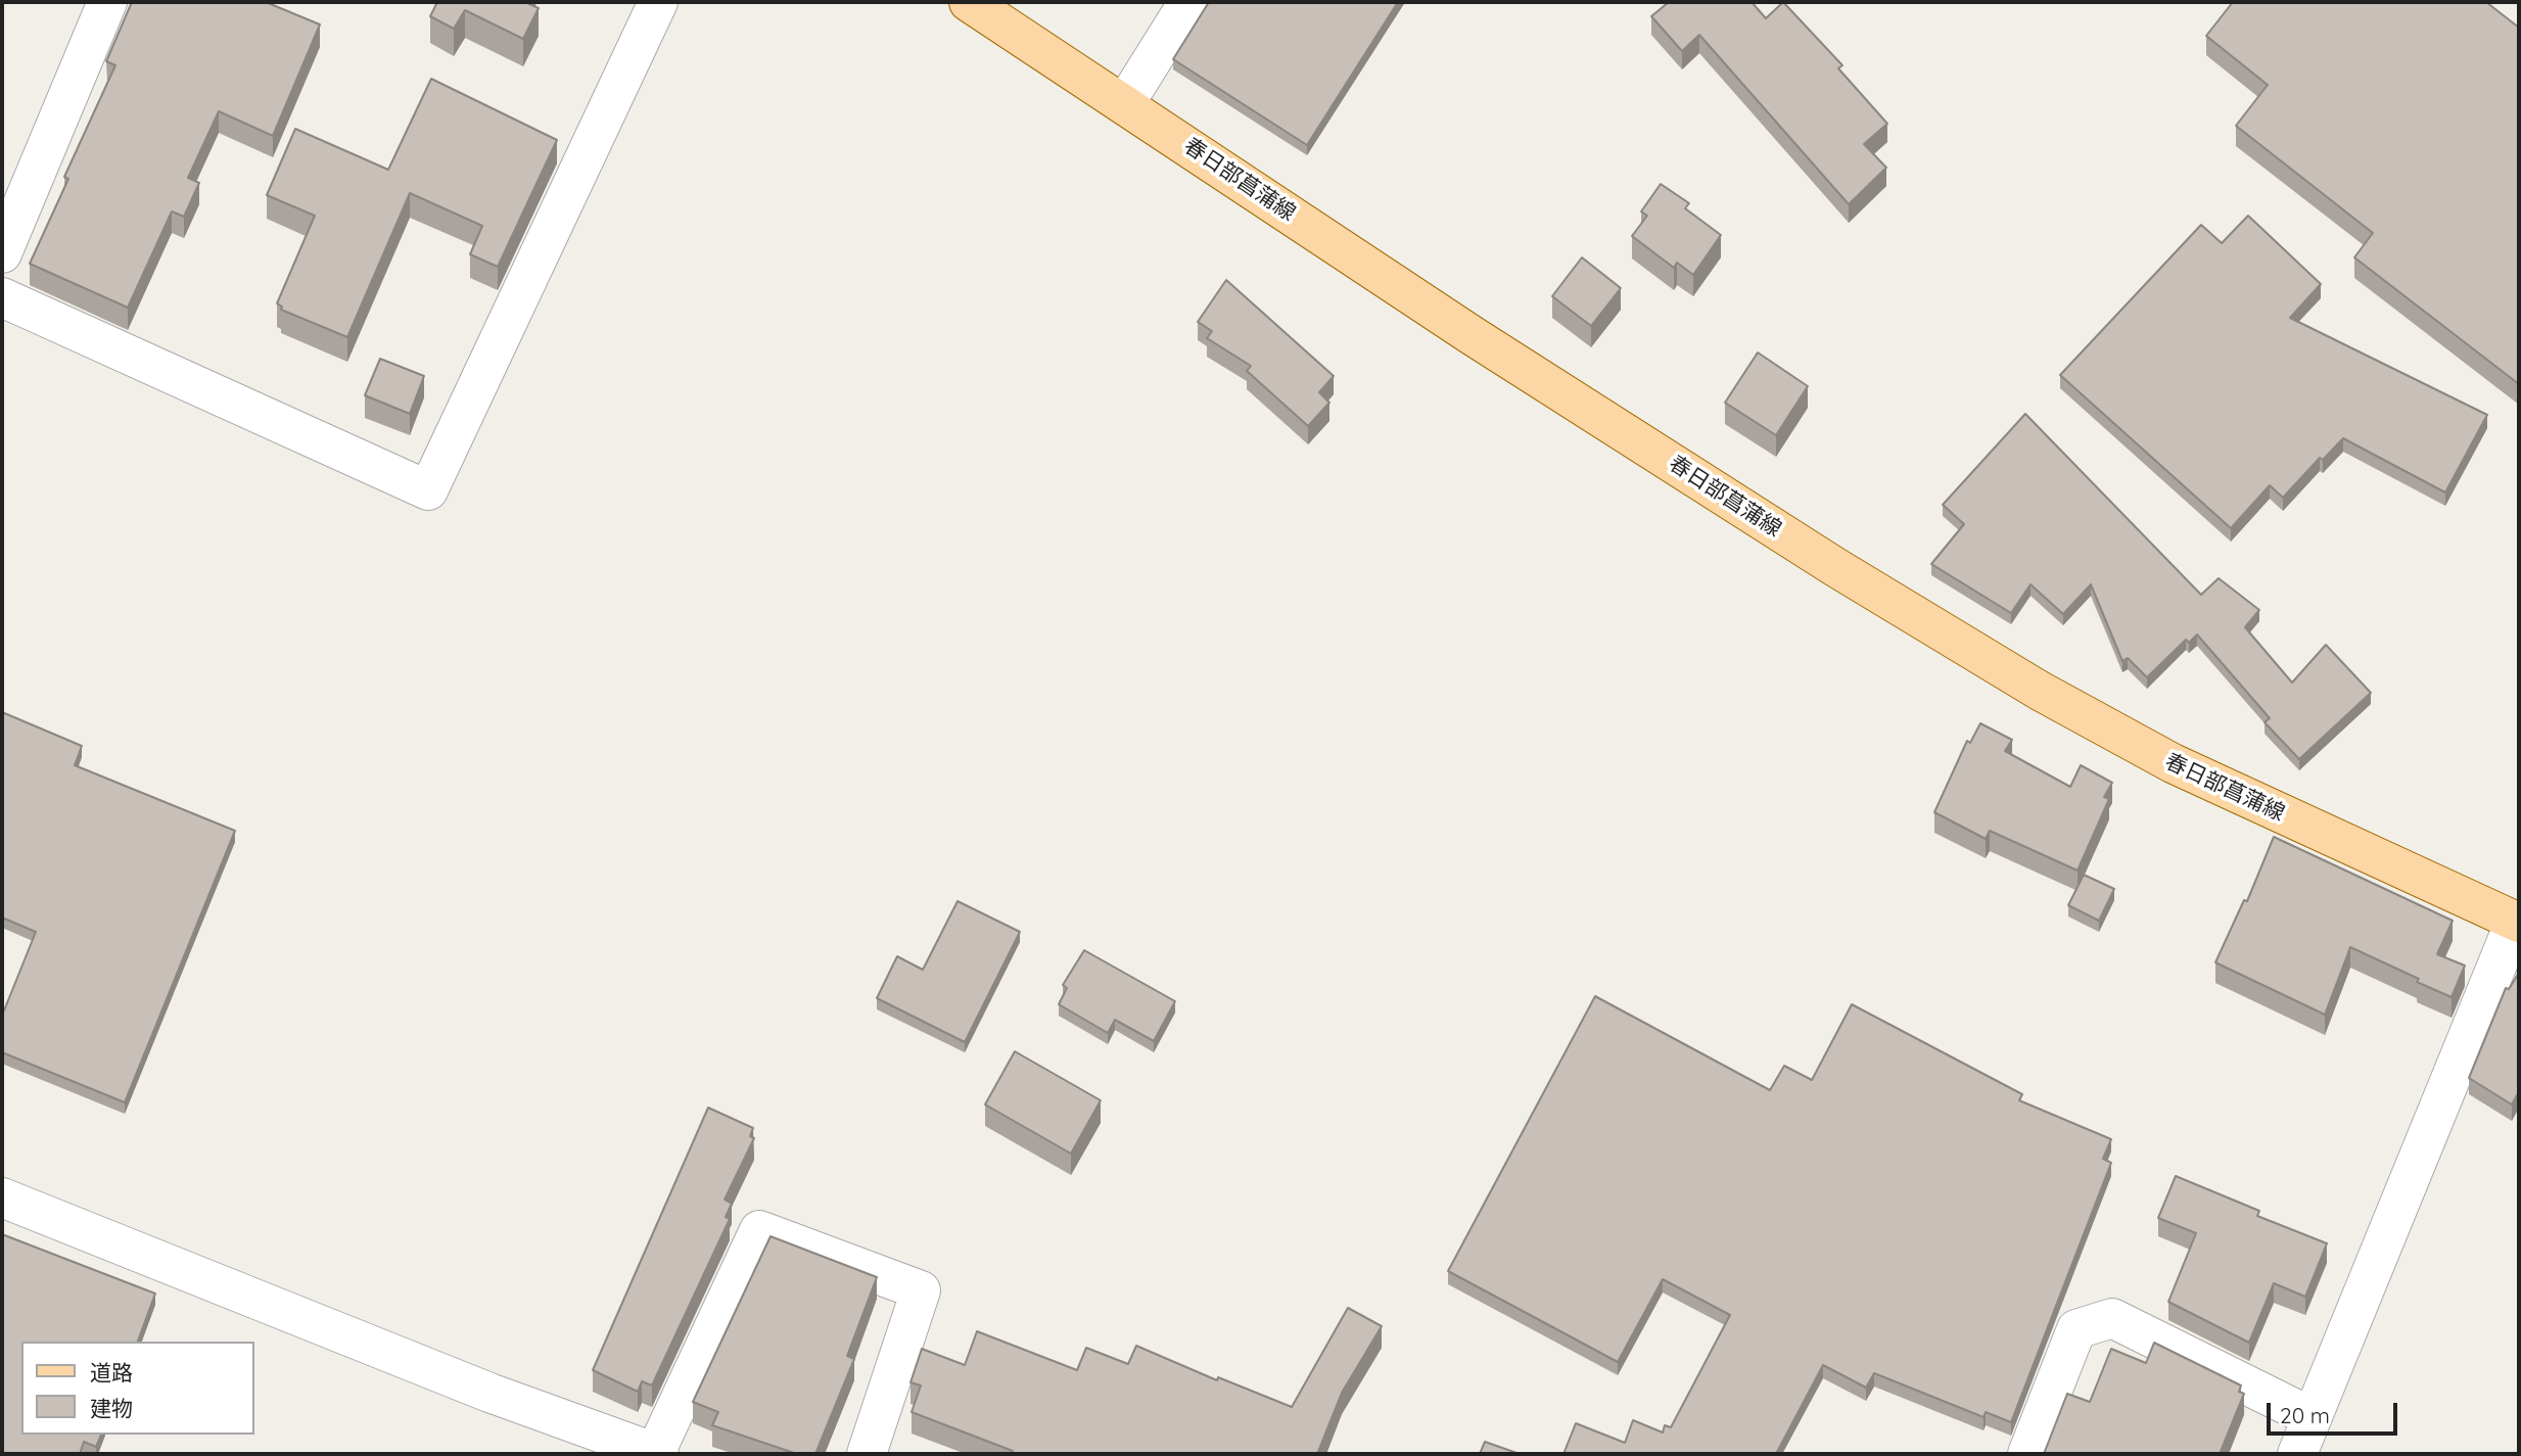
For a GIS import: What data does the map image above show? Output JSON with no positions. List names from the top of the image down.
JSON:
{
  "streets": {
    "main road": ["春日部菖蒲線"]
  },
  "legend": ["道路", "建物"],
  "scale_bar": "20 m"
}
